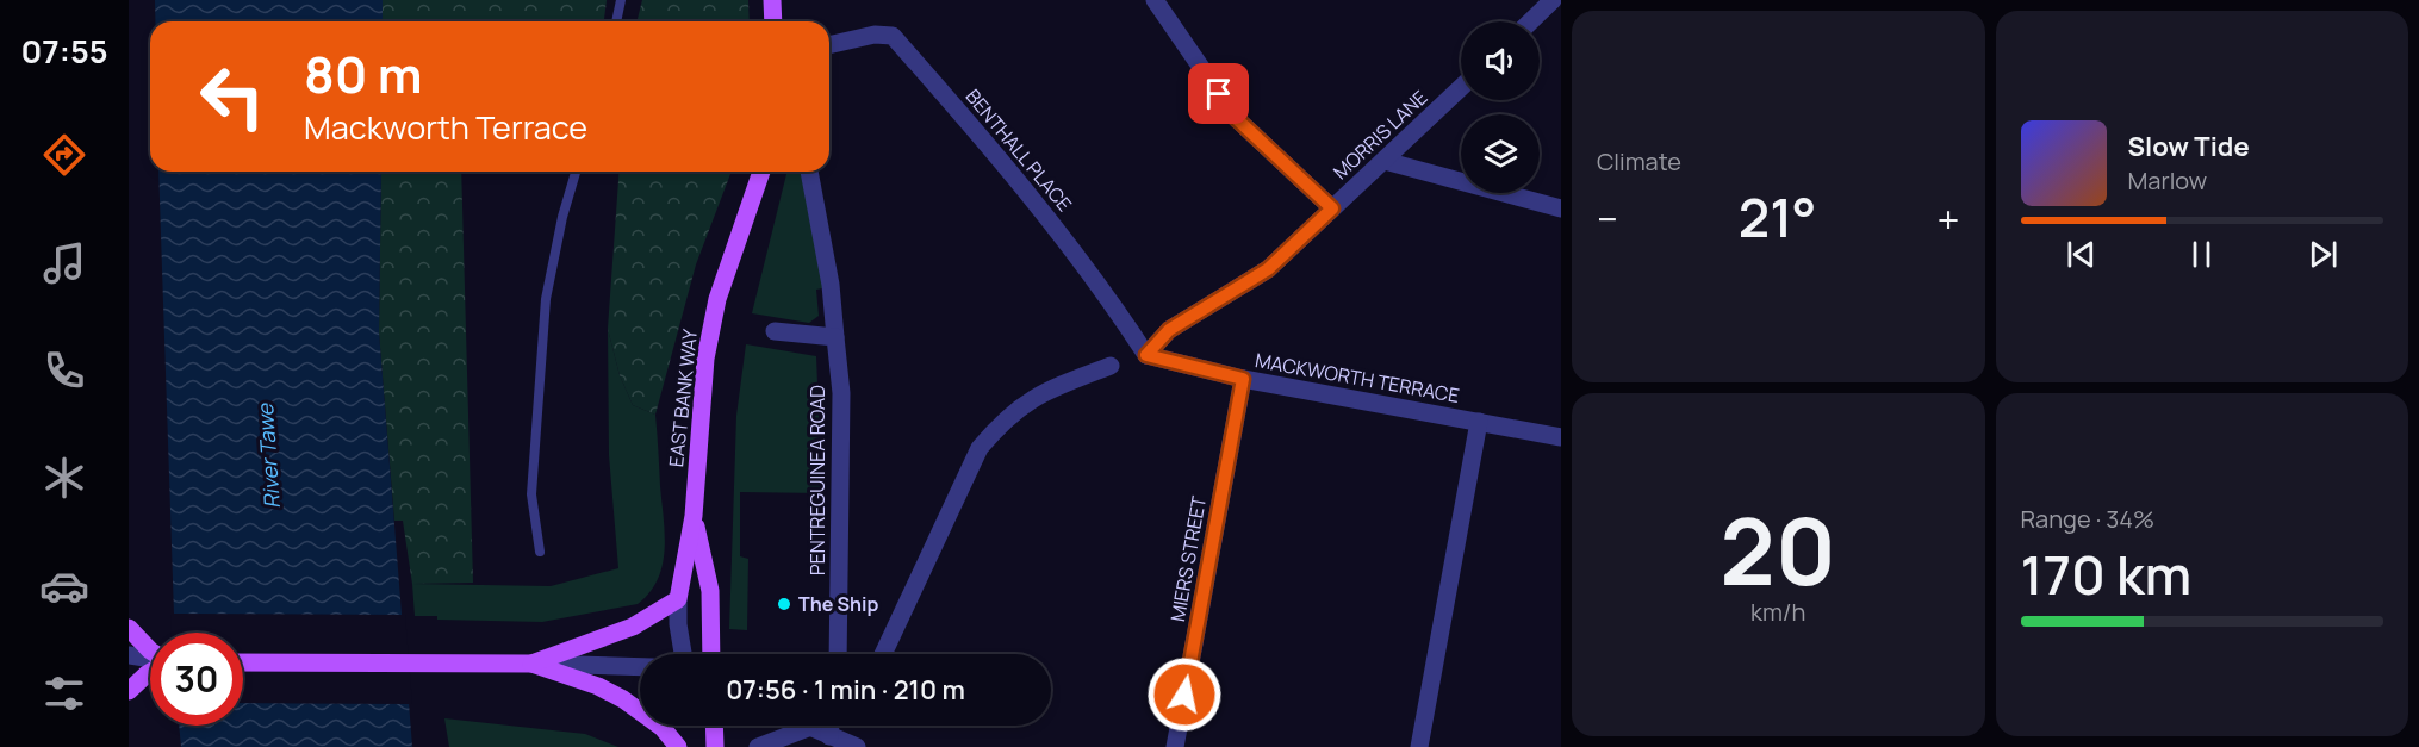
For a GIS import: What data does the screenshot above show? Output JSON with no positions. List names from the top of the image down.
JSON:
{
  "streets": {
    "main road": ["EAST BANK WAY"],
    "street": [
      "MORRIS LANE",
      "BENTHALL PLACE",
      "MACKWORTH TERRACE",
      "PENTREGUINEA ROAD",
      "MIERS STREET"
    ]
  },
  "crossings": [
    ["MORRIS LANE", "BENTHALL PLACE"],
    ["MORRIS LANE", "MACKWORTH TERRACE"],
    ["BENTHALL PLACE", "MACKWORTH TERRACE"],
    ["MACKWORTH TERRACE", "MIERS STREET"]
  ],
  "water": ["River Tawe"],
  "places": ["The Ship"],
  "page": {
    "tabs": "07:55",
    "tile": [
      "Climate",
      ["20", "km/h"],
      ["Range · 34%", "170 km"]
    ],
    "turn": ["80 m", "Mackworth Terrace"],
    "song": ["Slow Tide", "Marlow"],
    "heat": ["−", "21°", "+"],
    "limit": "30",
    "trip": "07:56 · 1 min · 210 m"
  }
}
